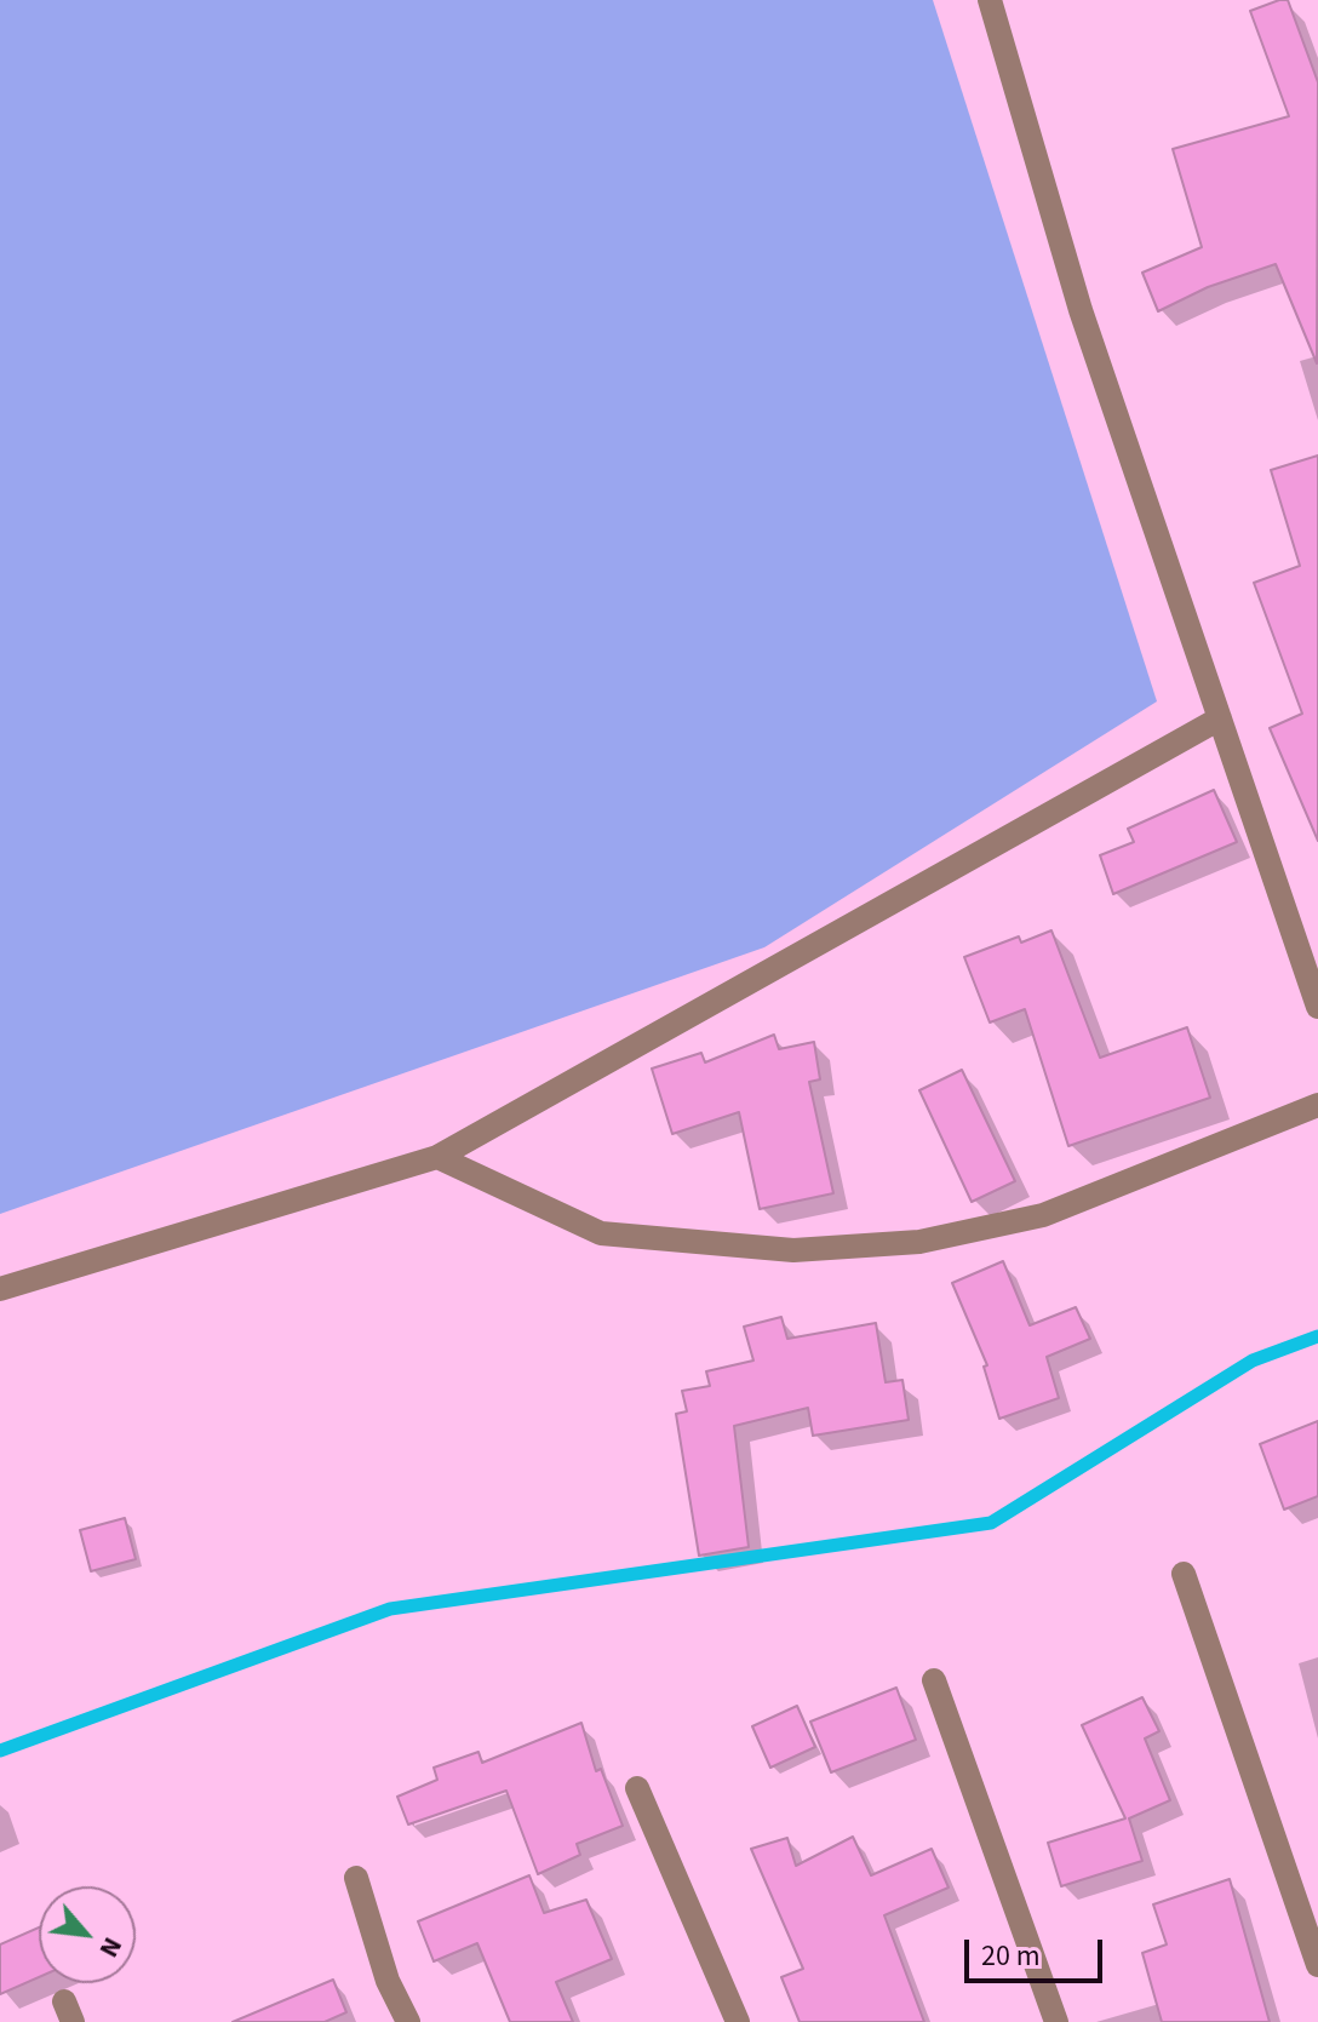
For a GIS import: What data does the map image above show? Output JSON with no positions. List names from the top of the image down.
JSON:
{
  "scale_bar": "20 m",
  "north": "bottom right"
}
